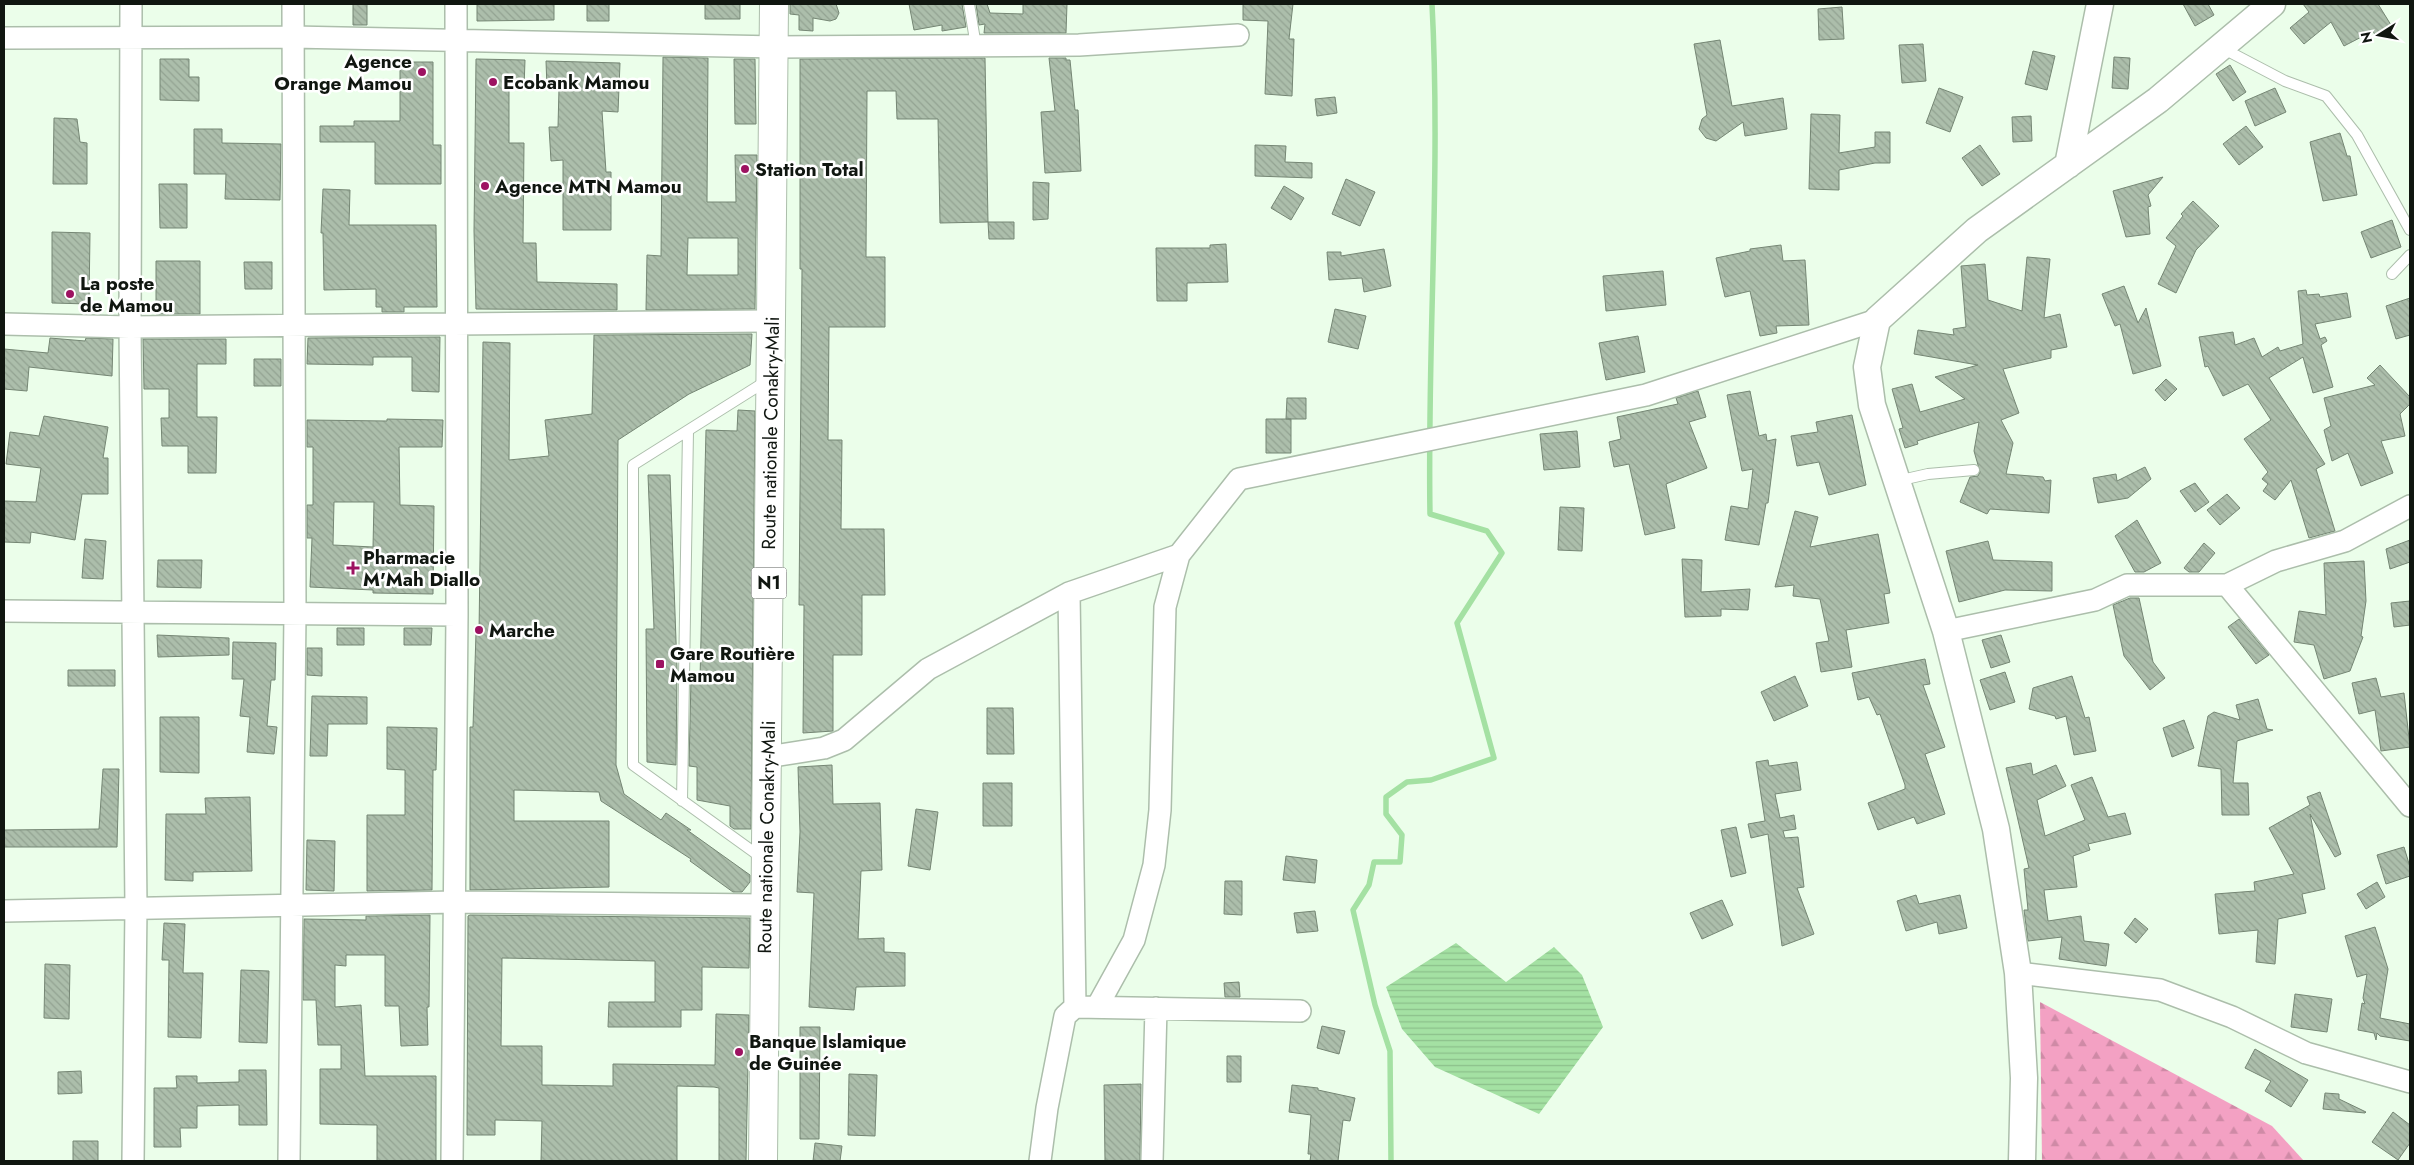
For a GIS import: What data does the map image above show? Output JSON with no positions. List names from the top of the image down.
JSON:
{
  "streets": {
    "highway": ["Route nationale Conakry-Mali", "N1"]
  },
  "places": {
    "other": [
      "Agence Orange Mamou",
      "Ecobank Mamou",
      "Station Total",
      "Agence MTN Mamou",
      "La poste de Mamou",
      "Marche",
      "Banque Islamique de Guinée"
    ],
    "health": ["Pharmacie M'Mah Diallo"],
    "transit": ["Gare Routière Mamou"]
  },
  "north": "left"
}
